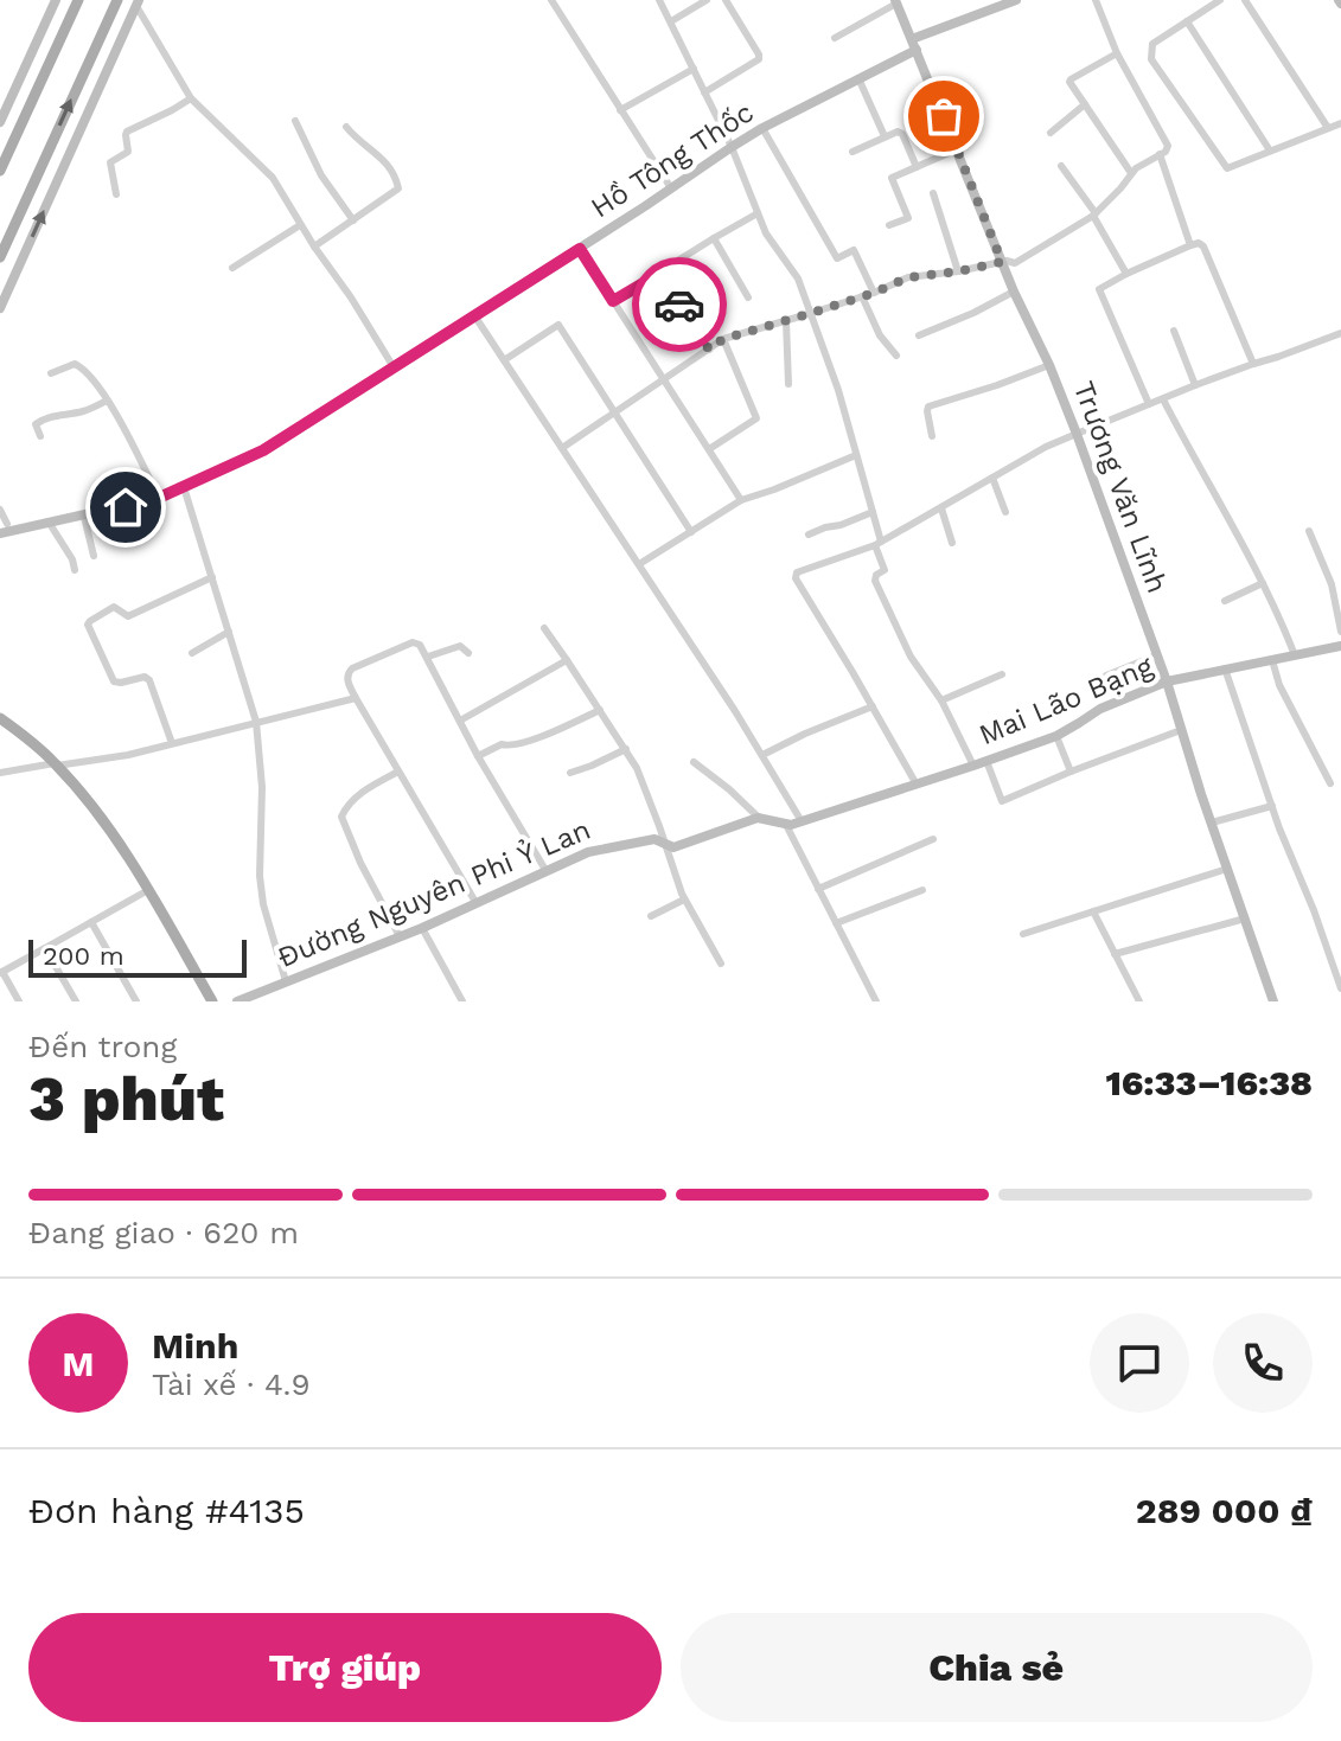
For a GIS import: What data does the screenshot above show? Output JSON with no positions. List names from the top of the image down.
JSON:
{
  "streets": {
    "street": [
      "Hồ Tông Thốc",
      "Trương Văn Lĩnh",
      "Mai Lão Bạng",
      "Đường Nguyên Phi Ỷ Lan"
    ]
  },
  "crossings": [
    ["Hồ Tông Thốc", "Trương Văn Lĩnh"],
    ["Trương Văn Lĩnh", "Mai Lão Bạng"],
    ["Mai Lão Bạng", "Đường Nguyên Phi Ỷ Lan"]
  ],
  "scale_bar": "200 m",
  "page": {
    "scale": "200 m",
    "heading": ["3 phút", "Đến trong", "16:33–16:38"],
    "panel": [
      "Minh",
      "Tài xế · 4.9",
      "Đơn hàng #4135",
      "289 000 ₫"
    ],
    "bar": "Đang giao · 620 m",
    "round": "M",
    "buttons": ["Trợ giúp", "Chia sẻ"]
  }
}
